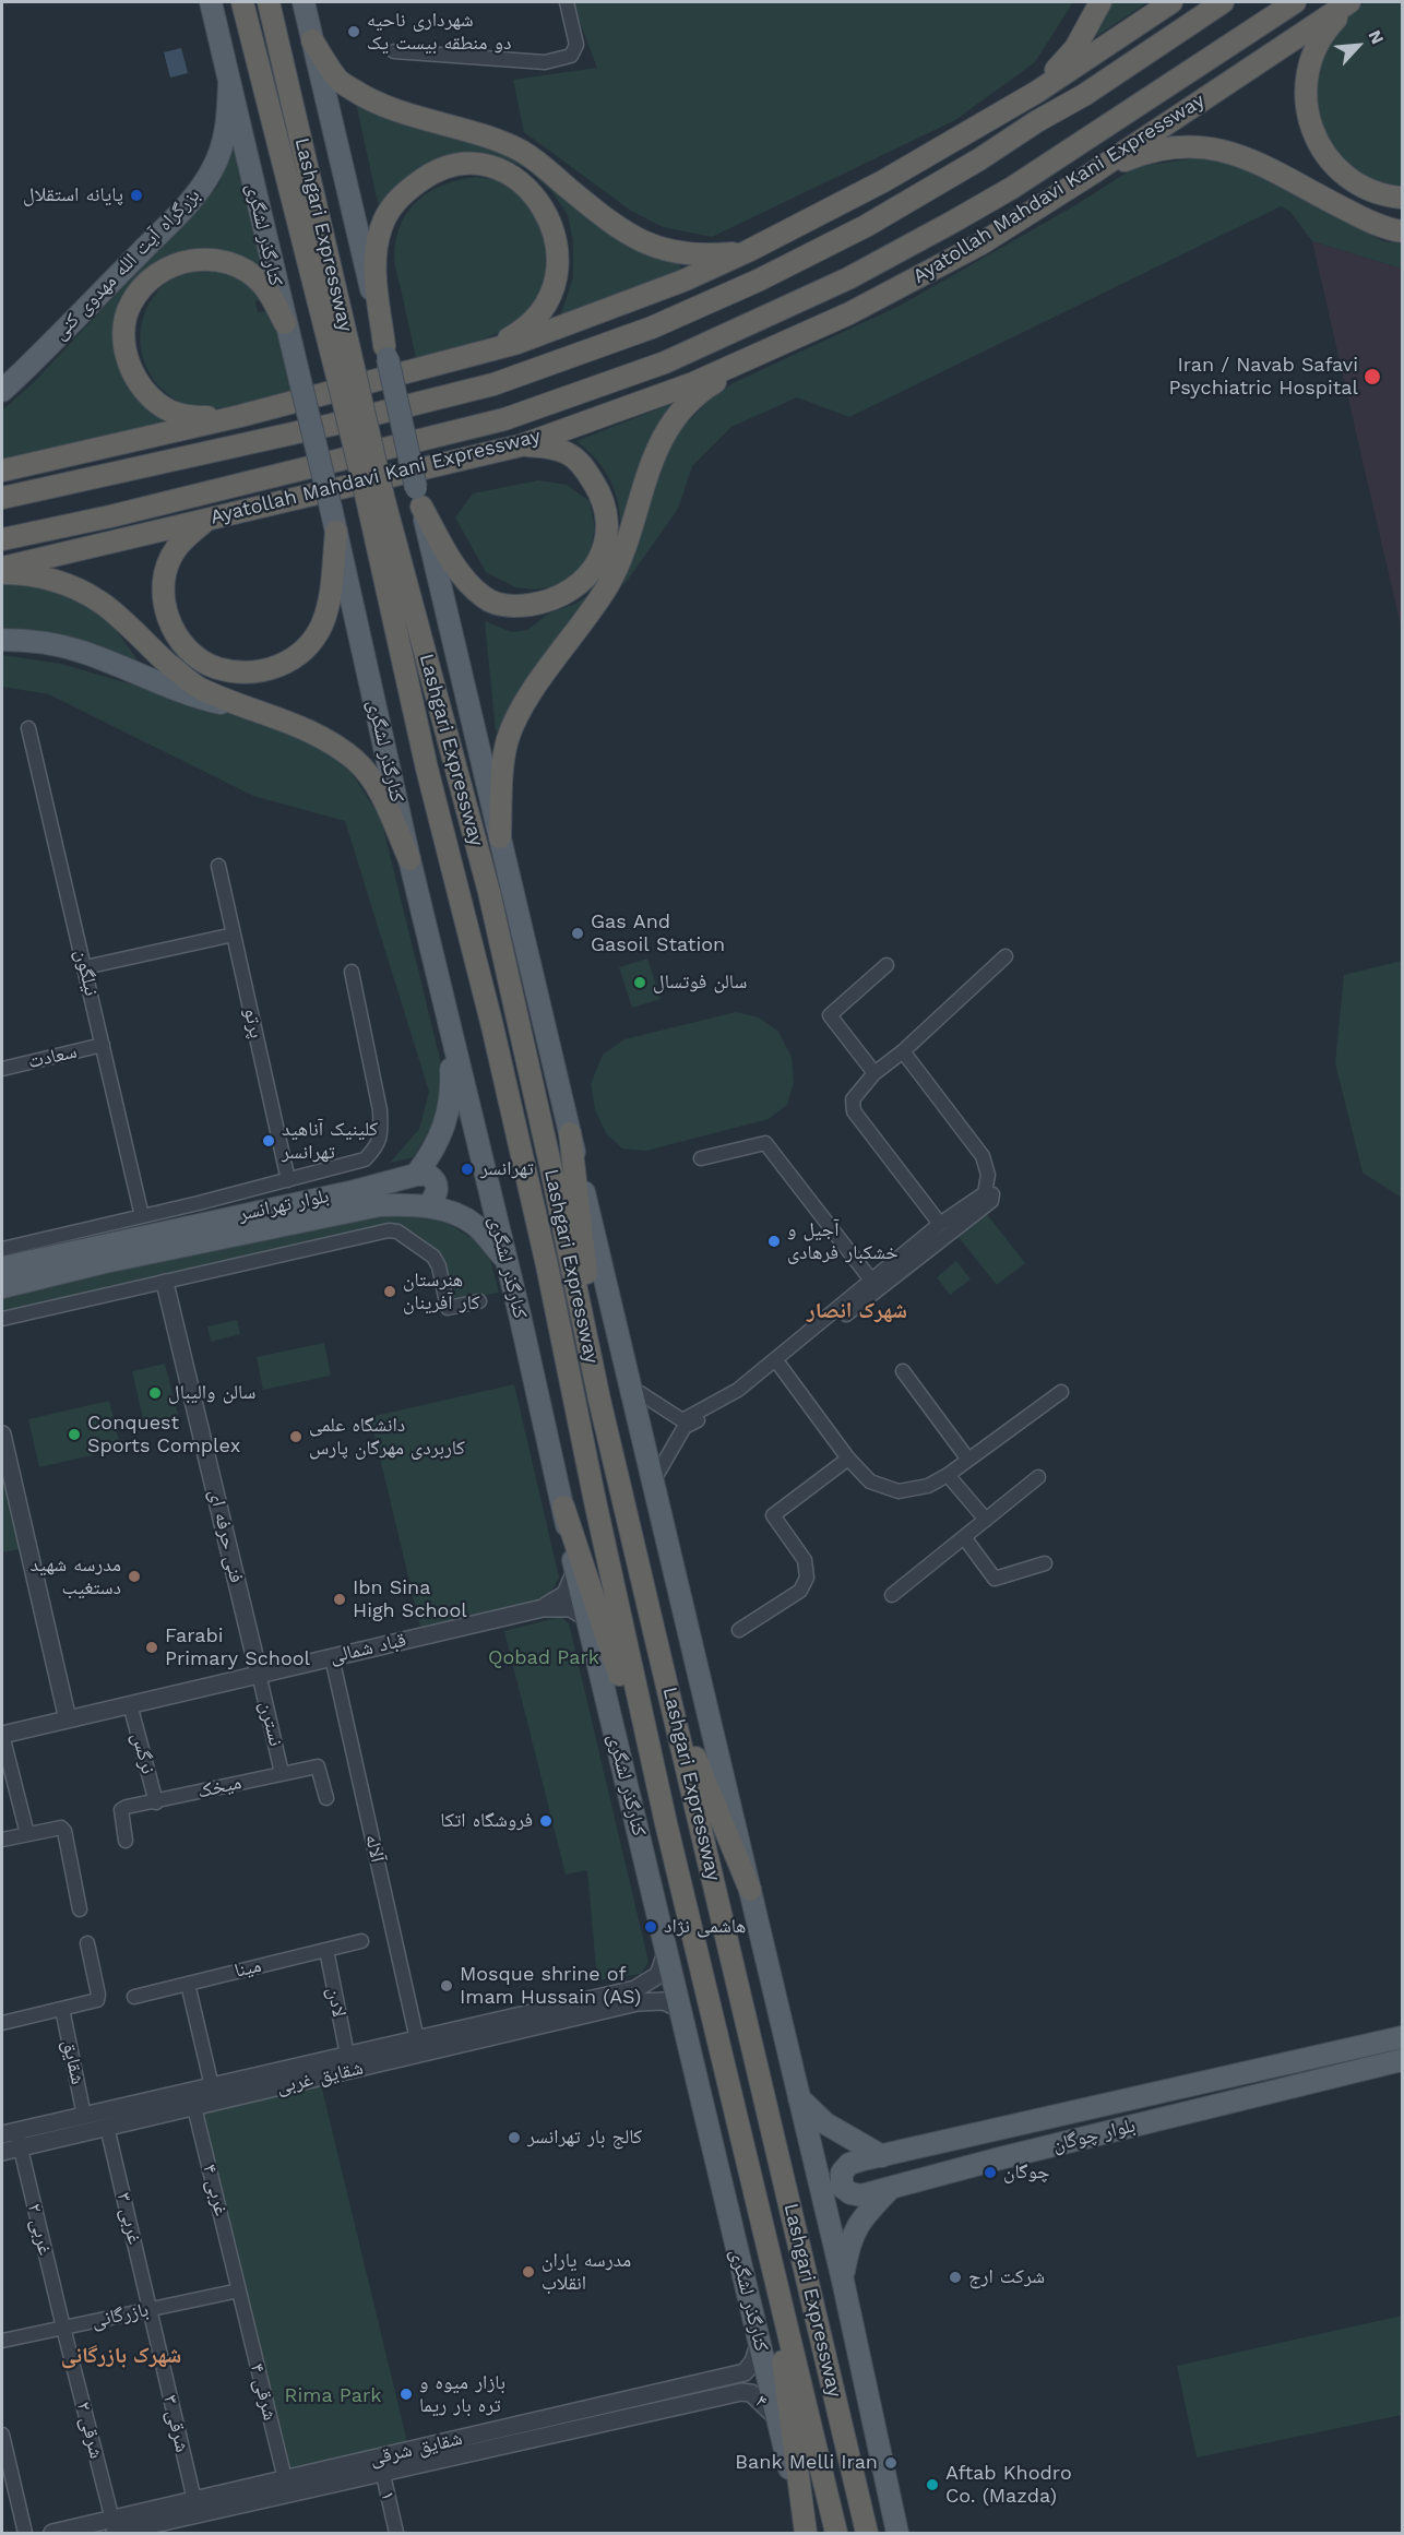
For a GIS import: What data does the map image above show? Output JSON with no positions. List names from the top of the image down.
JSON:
{
  "streets": {
    "highway": ["Ayatollah Mahdavi Kani Expressway", "Lashgari Expressway"],
    "main road": [
      "کنارگذر لشگری",
      "بزرگراه آیت الله مهدوی کنی",
      "بلوار تهرانسر",
      "بلوار چوگان"
    ],
    "street": [
      "نیلگون",
      "پرتو",
      "سعادت",
      "فنی حرفه ای",
      "قباد شمالی",
      "نسترن",
      "نرگس",
      "میخک",
      "آلاله",
      "مینا",
      "لادن",
      "شقایق",
      "شقایق غربی",
      "۴ غربی",
      "۳ غربی",
      "۲ غربی",
      "بازرگانی",
      "۴ شرقی",
      "۴",
      "۳ شرقی",
      "۲ شرقی",
      "شقایق شرقی",
      "۱"
    ]
  },
  "crossings": [
    ["کنارگذر لشگری", "بزرگراه آیت الله مهدوی کنی"],
    ["کنارگذر لشگری", "بلوار تهرانسر"],
    ["کنارگذر لشگری", "۴"],
    ["کنارگذر لشگری", "شقایق شرقی"],
    ["نیلگون", "سعادت"],
    ["فنی حرفه ای", "قباد شمالی"],
    ["فنی حرفه ای", "نسترن"],
    ["قباد شمالی", "نسترن"],
    ["قباد شمالی", "نرگس"],
    ["قباد شمالی", "آلاله"],
    ["نسترن", "میخک"],
    ["نرگس", "میخک"],
    ["آلاله", "شقایق غربی"],
    ["مینا", "لادن"],
    ["لادن", "شقایق غربی"],
    ["شقایق", "شقایق غربی"],
    ["شقایق غربی", "۴ غربی"],
    ["شقایق غربی", "۳ غربی"],
    ["شقایق غربی", "۲ غربی"],
    ["۴ غربی", "بازرگانی"],
    ["۴ غربی", "۴ شرقی"],
    ["۳ غربی", "بازرگانی"],
    ["۳ غربی", "۳ شرقی"],
    ["۲ غربی", "بازرگانی"],
    ["۲ غربی", "۲ شرقی"],
    ["بازرگانی", "۴ شرقی"],
    ["بازرگانی", "۳ شرقی"],
    ["بازرگانی", "۲ شرقی"],
    ["۴ شرقی", "شقایق شرقی"],
    ["۴", "شقایق شرقی"],
    ["۳ شرقی", "شقایق شرقی"],
    ["۲ شرقی", "شقایق شرقی"],
    ["شقایق شرقی", "۱"]
  ],
  "districts": ["شهرک انصار", "شهرک بازرگانی"],
  "parks": ["Qobad Park", "Rima Park"],
  "places": [
    "شهرداری ناحیه دو منطقه بیست یک",
    "پایانه استقلال",
    "Iran / Navab Safavi Psychiatric Hospital",
    "Gas And Gasoil Station",
    "سالن فوتسال",
    "کلینیک آناهید تهرانسر",
    "تهرانسر",
    "آجیل و خشکبار فرهادی",
    "هنرستان کار آفرینان",
    "سالن والیبال",
    "Conquest Sports Complex",
    "دانشگاه علمی کاربردی مهرگان پارس",
    "مدرسه شهید دستغیب",
    "Ibn Sina High School",
    "Farabi Primary School",
    "فروشگاه اتکا",
    "هاشمی نژاد",
    "Mosque shrine of Imam Hussain (AS)",
    "کالج بار تهرانسر",
    "چوگان",
    "مدرسه یاران انقلاب",
    "شرکت ارج",
    "بازار میوه و تره بار ریما",
    "Bank Melli Iran",
    "Aftab Khodro Co. (Mazda)"
  ],
  "north": "top right"
}
